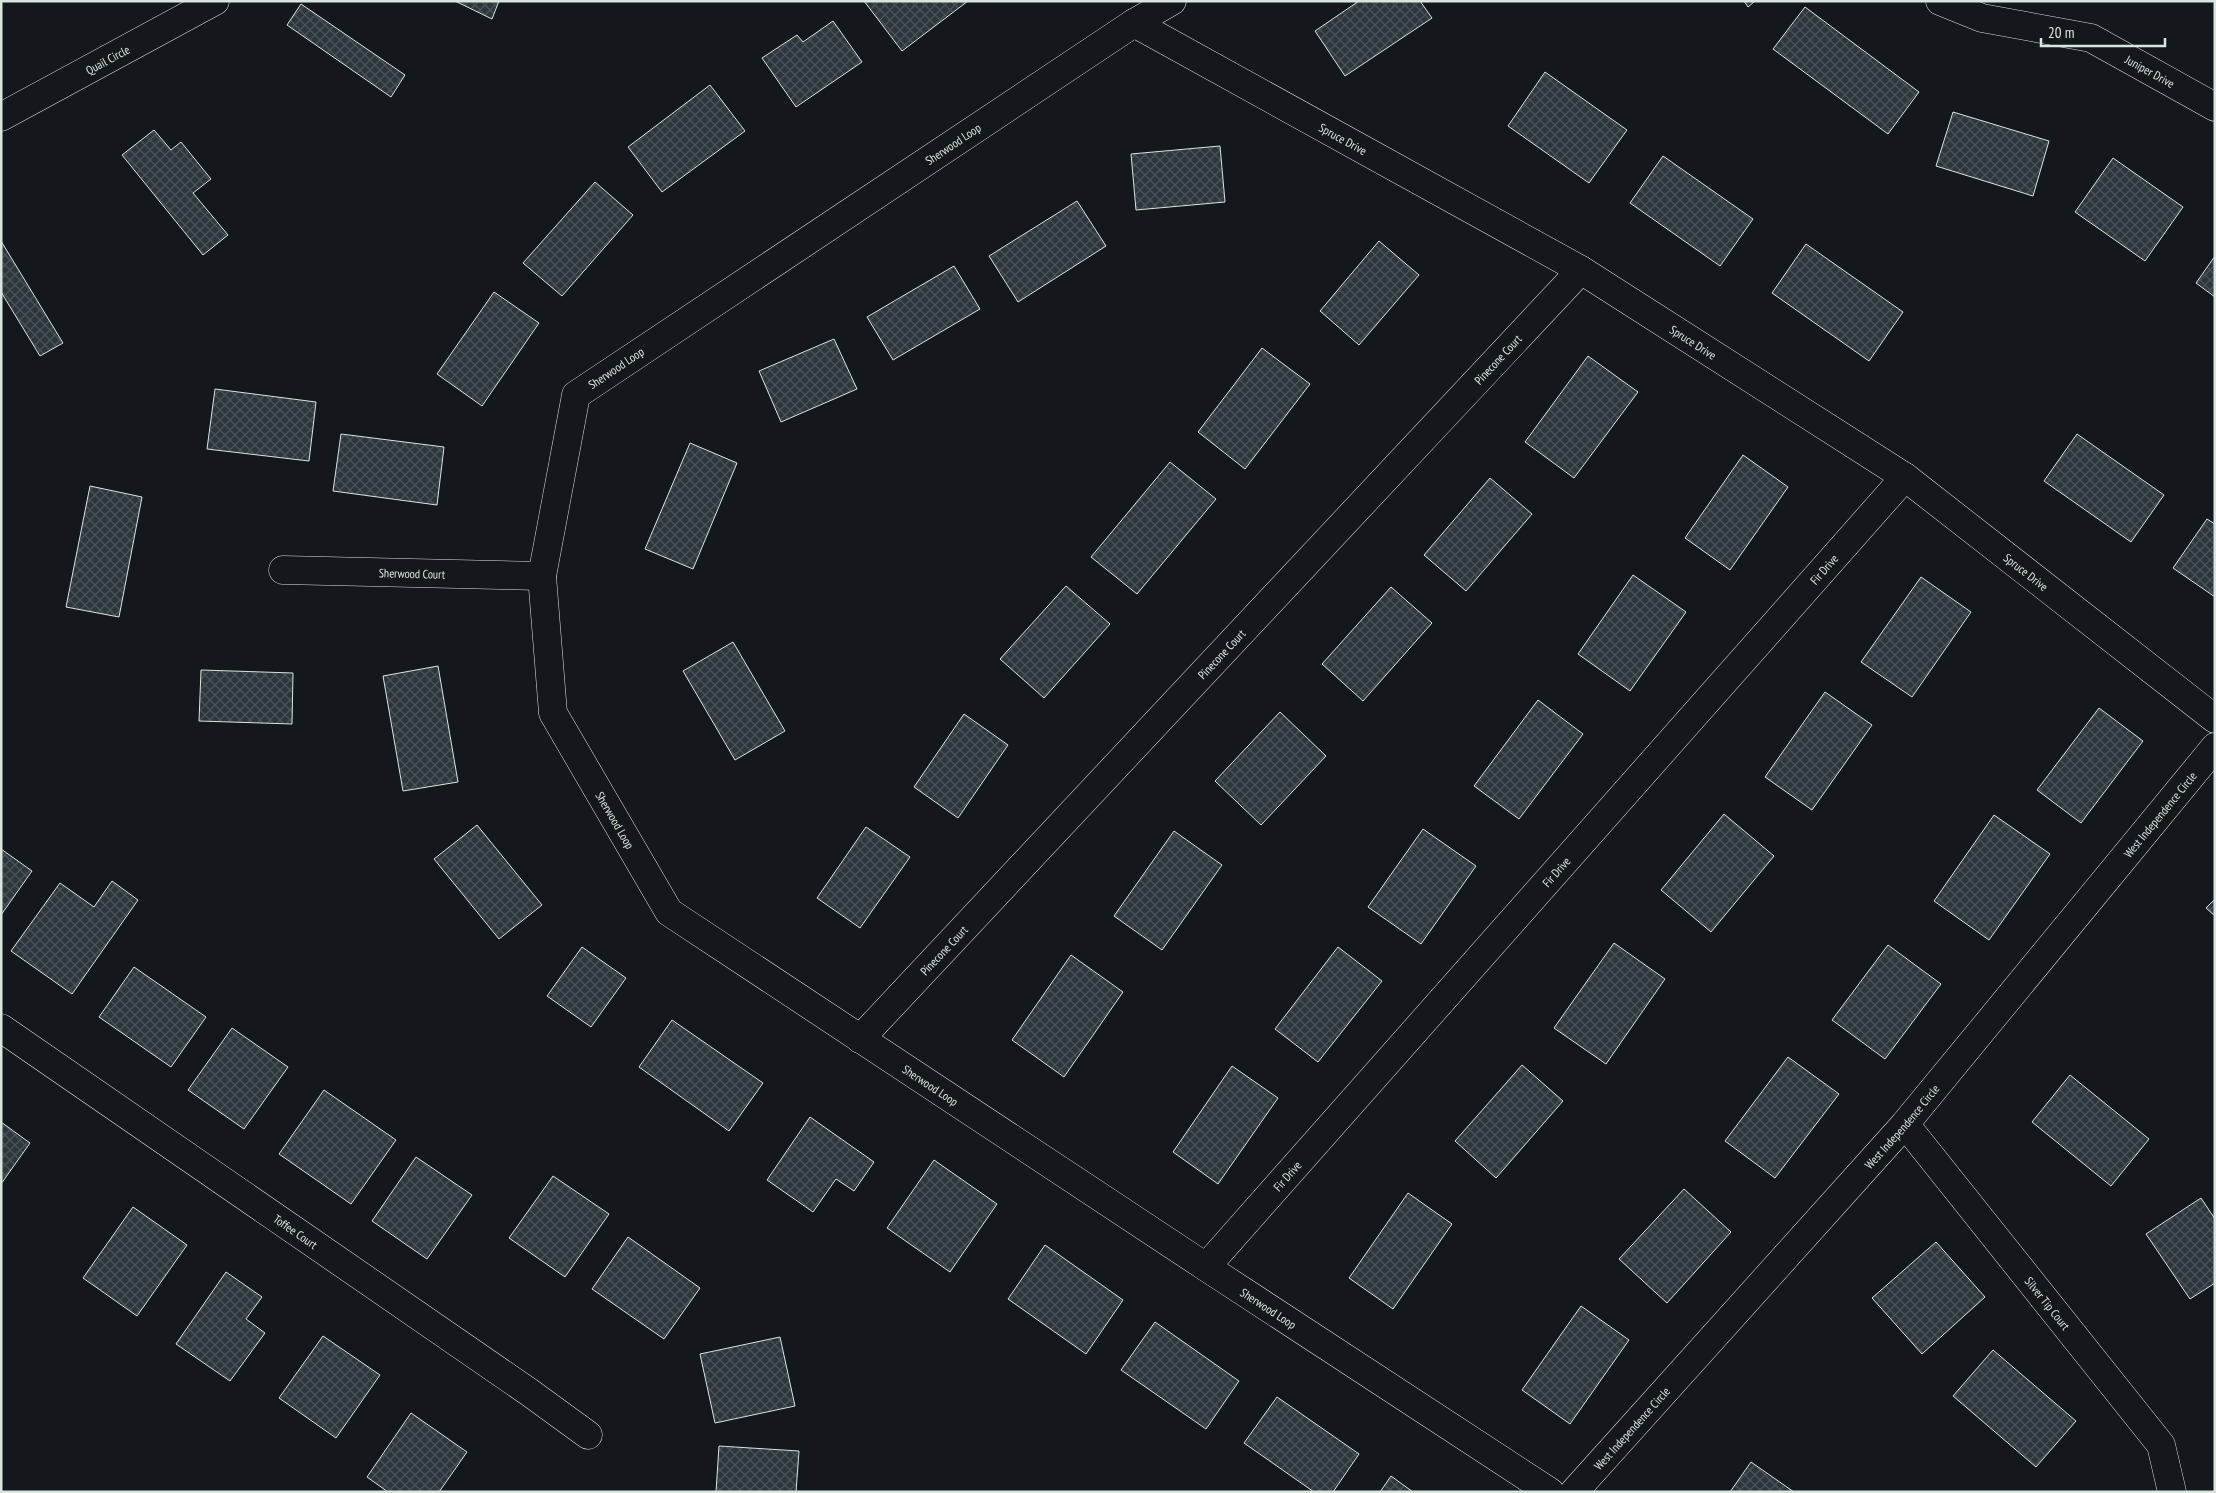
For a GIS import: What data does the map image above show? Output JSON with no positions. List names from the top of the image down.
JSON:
{
  "streets": {
    "street": [
      "Quail Circle",
      "Juniper Drive",
      "Spruce Drive",
      "Sherwood Loop",
      "Pinecone Court",
      "Fir Drive",
      "Sherwood Court",
      "West Independence Circle",
      "Toffee Court",
      "Silver Tip Court"
    ]
  },
  "crossings": [
    ["Spruce Drive", "Sherwood Loop"],
    ["Spruce Drive", "Pinecone Court"],
    ["Spruce Drive", "Fir Drive"],
    ["Sherwood Loop", "Pinecone Court"],
    ["Sherwood Loop", "Fir Drive"],
    ["Sherwood Loop", "Sherwood Court"],
    ["West Independence Circle", "Silver Tip Court"]
  ],
  "scale_bar": "20 m"
}
